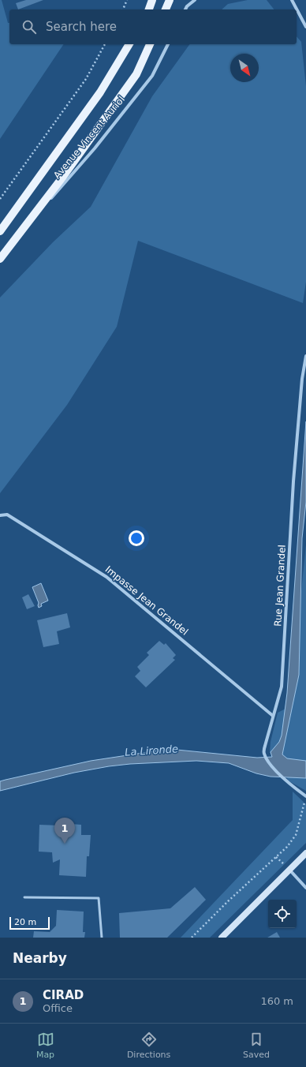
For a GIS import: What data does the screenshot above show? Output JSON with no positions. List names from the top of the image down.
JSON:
{
  "streets": {
    "main road": ["Avenue Vincent Auriol"],
    "street": ["Rue Jean Grandel", "Impasse Jean Grandel"]
  },
  "crossings": [
    ["Rue Jean Grandel", "Impasse Jean Grandel"]
  ],
  "water": ["La Lironde"],
  "scale_bar": "20 m",
  "north": "bottom right",
  "page": {
    "search": "Search here",
    "pins": "1",
    "scale": "20 m",
    "heading": "Nearby",
    "list": [
      {
        "mark": "1",
        "name": "CIRAD",
        "note": "Office",
        "value": "160 m"
      }
    ],
    "nav": ["Map", "Directions", "Saved"]
  }
}
